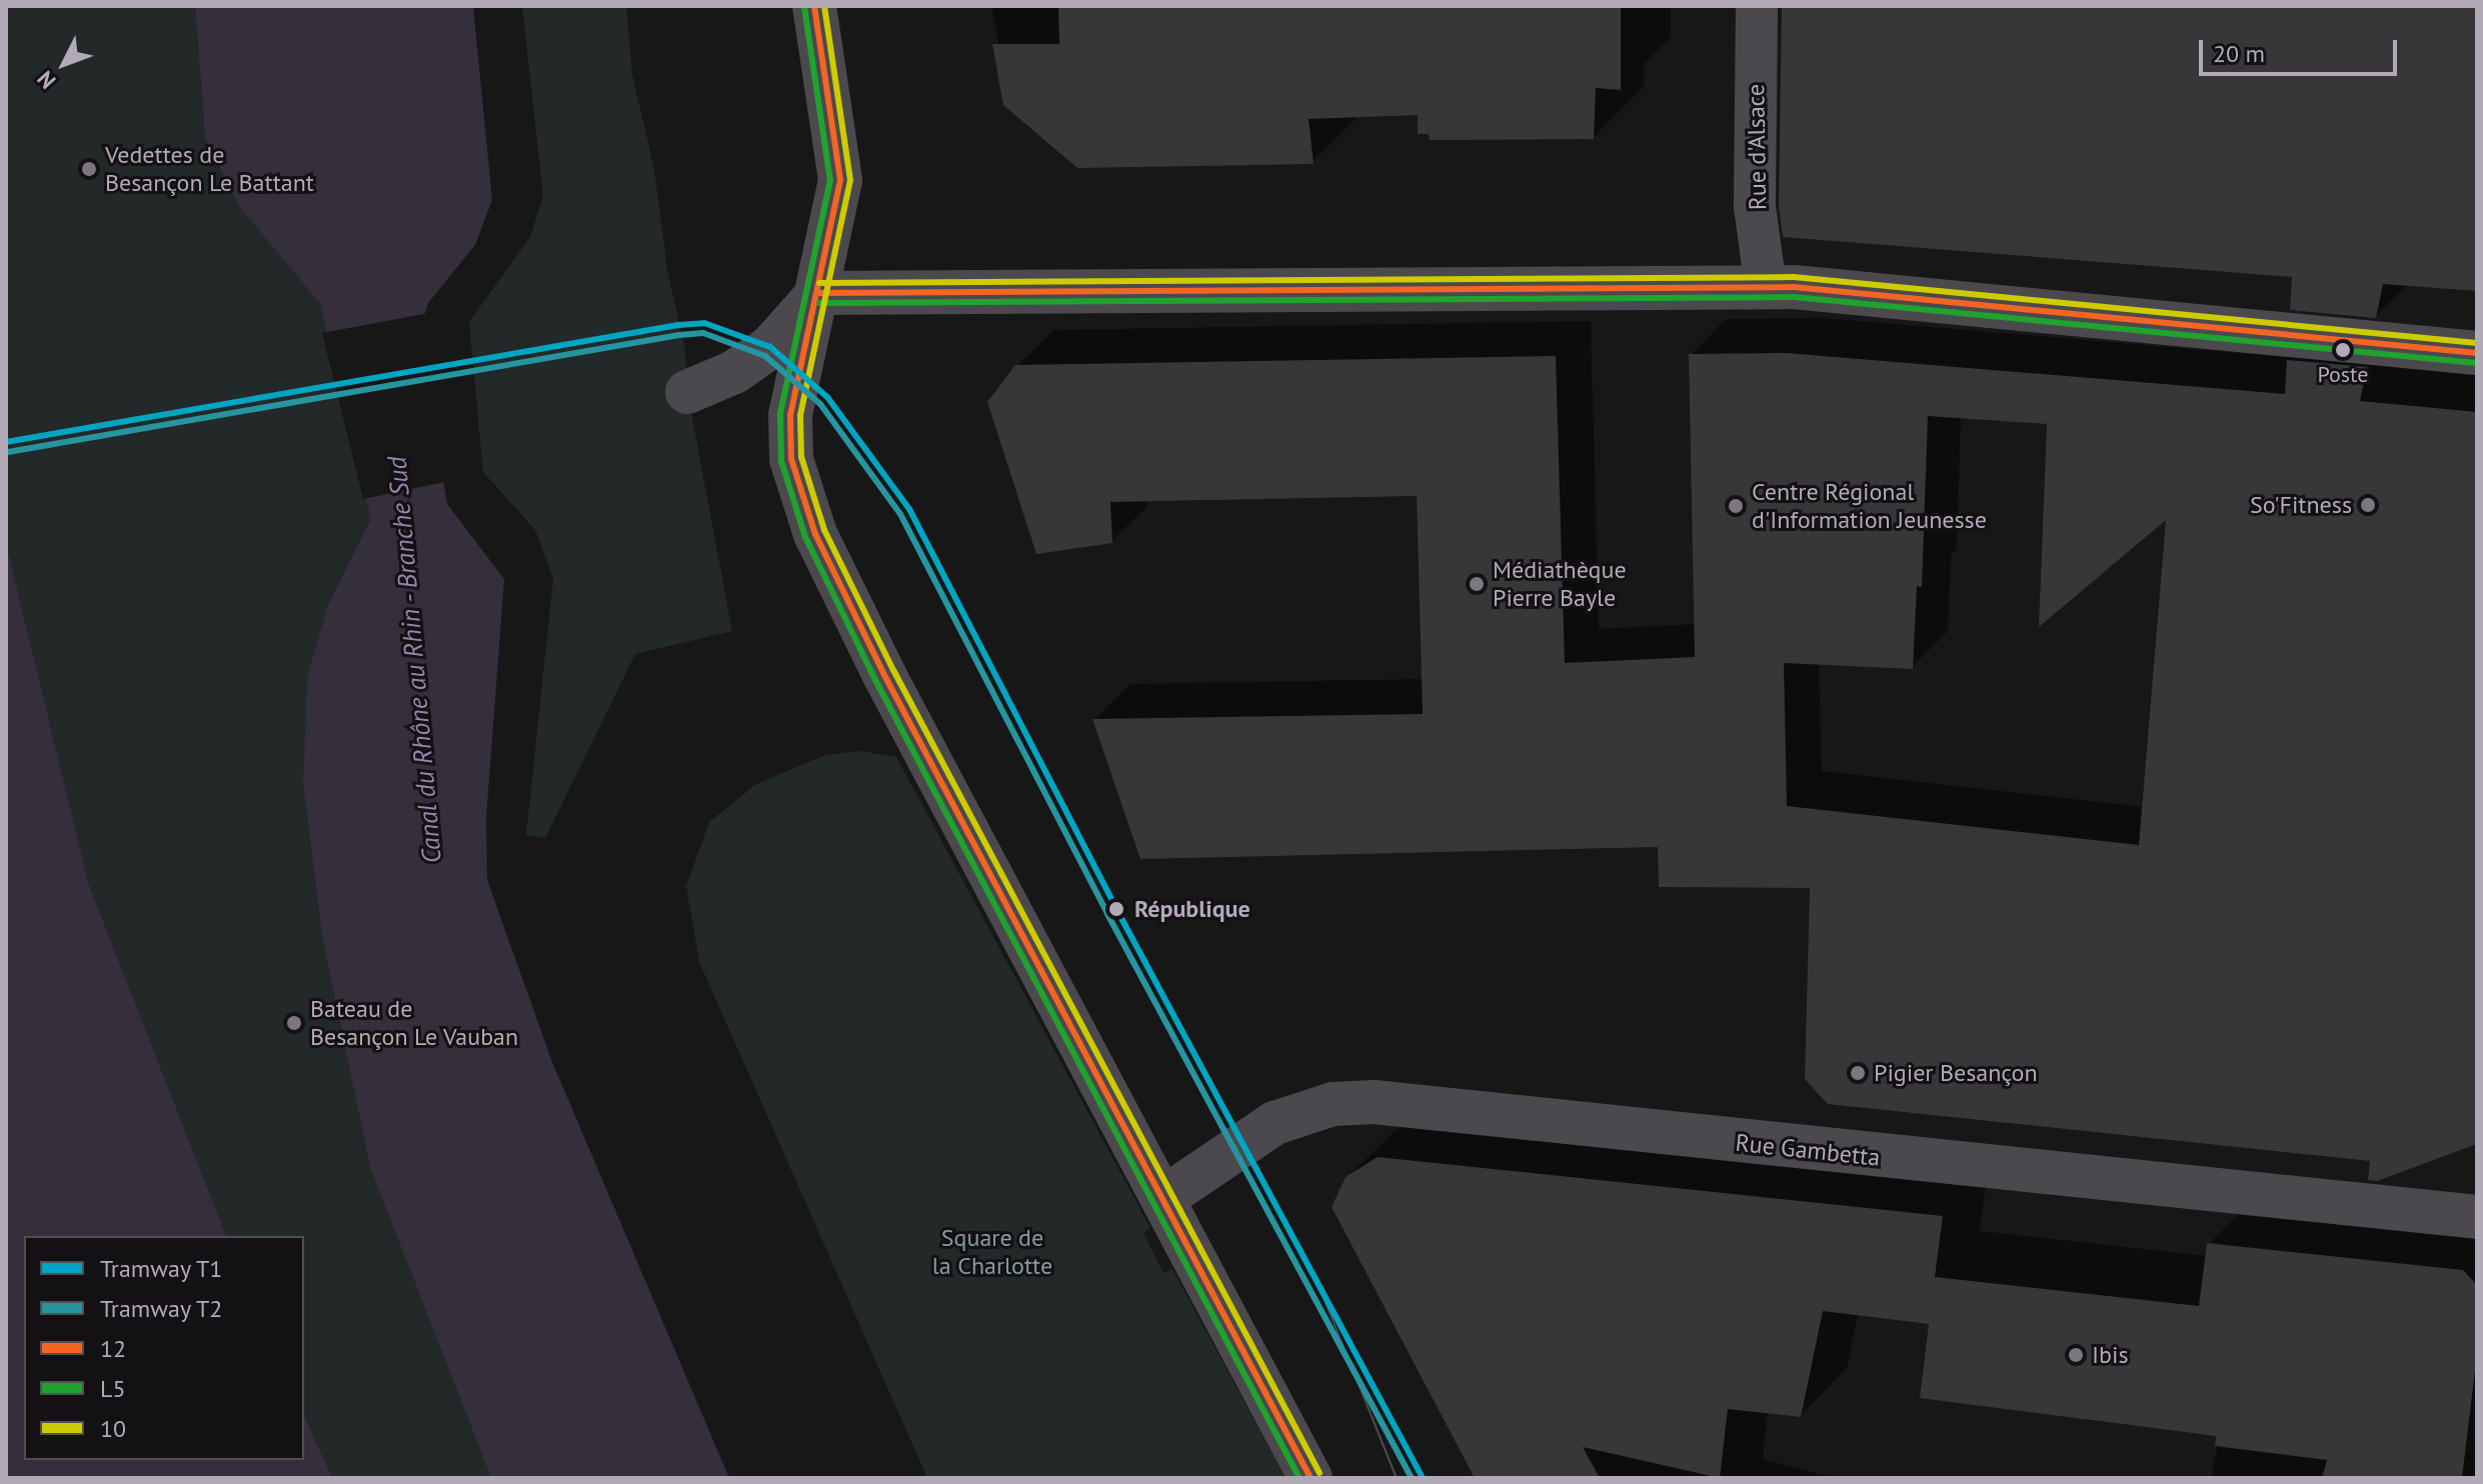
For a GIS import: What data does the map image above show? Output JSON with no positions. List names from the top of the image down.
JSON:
{
  "streets": {
    "street": ["Rue d'Alsace", "Rue Gambetta"]
  },
  "water": ["Canal du Rhône au Rhin - Branche Sud"],
  "parks": ["Square de la Charlotte"],
  "places": [
    "Vedettes de Besançon Le Battant",
    "Poste",
    "So'Fitness",
    "Centre Régional d'Information Jeunesse",
    "Médiathèque Pierre Bayle",
    "République",
    "Bateau de Besançon Le Vauban",
    "Pigier Besançon",
    "Ibis"
  ],
  "lines": [
    "transit line 12",
    "transit line 10",
    "transit line L5",
    "tram line T1",
    "tram line T2"
  ],
  "legend": [
    "Tramway T1",
    "Tramway T2",
    "12",
    "L5",
    "10"
  ],
  "scale_bar": "20 m",
  "north": "bottom left"
}
